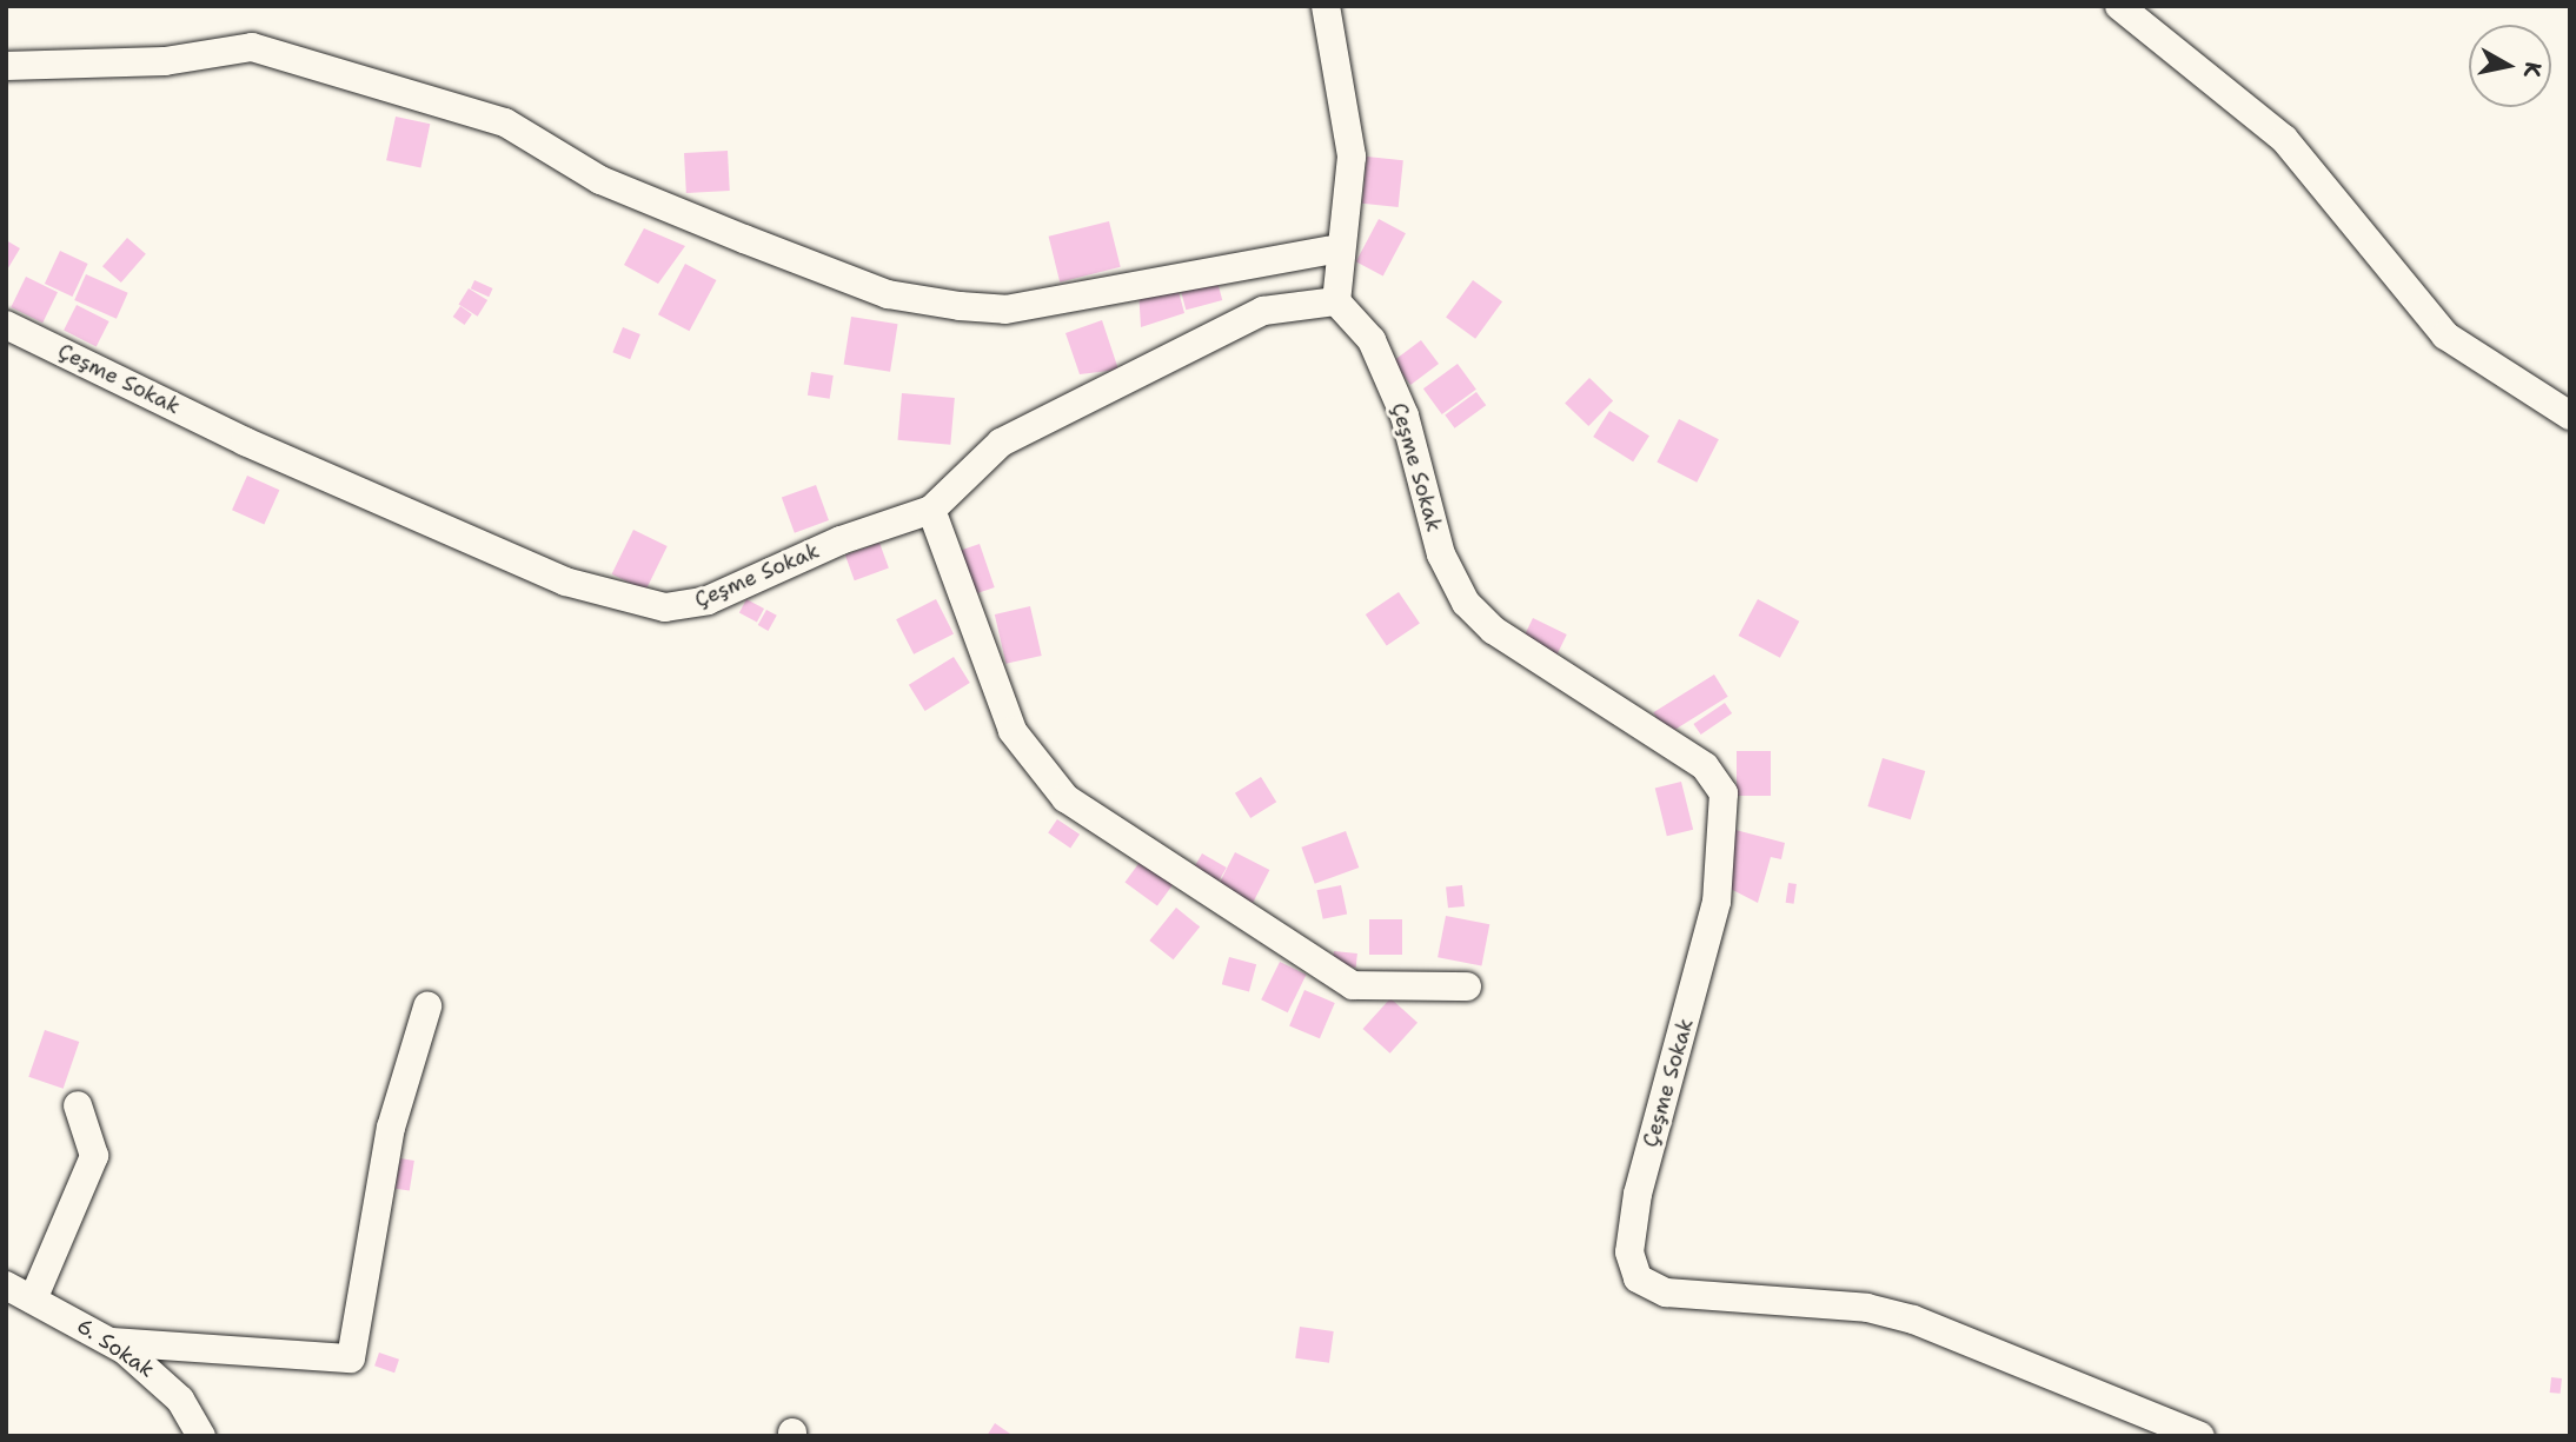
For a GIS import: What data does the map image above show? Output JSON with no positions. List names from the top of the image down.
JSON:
{
  "streets": {
    "street": ["Çeşme Sokak", "6. Sokak"]
  },
  "north": "right"
}
